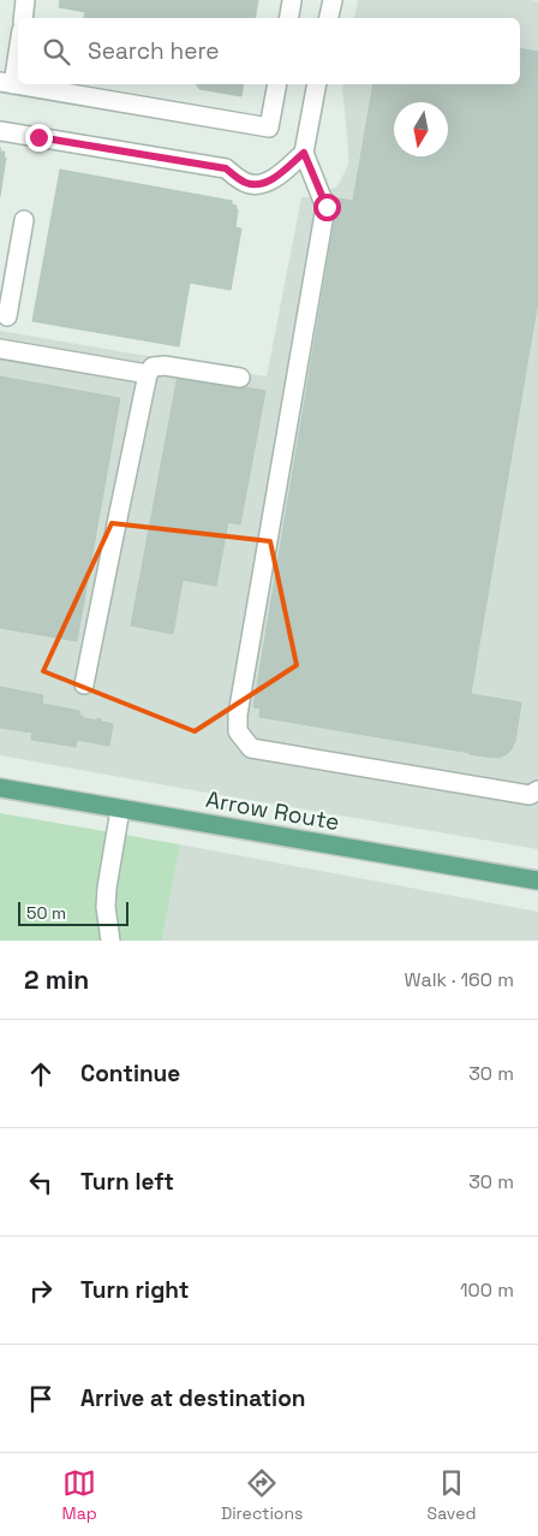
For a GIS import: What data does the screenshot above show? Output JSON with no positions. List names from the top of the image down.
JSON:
{
  "streets": {
    "main road": ["Arrow Route"]
  },
  "scale_bar": "50 m",
  "north": "bottom",
  "page": {
    "search": "Search here",
    "scale": "50 m",
    "heading": ["2 min", "Walk · 160 m"],
    "list": [
      ["Continue", "30 m"],
      ["Turn left", "30 m"],
      ["Turn right", "100 m"],
      "Arrive at destination"
    ],
    "nav": ["Map", "Directions", "Saved"]
  }
}
